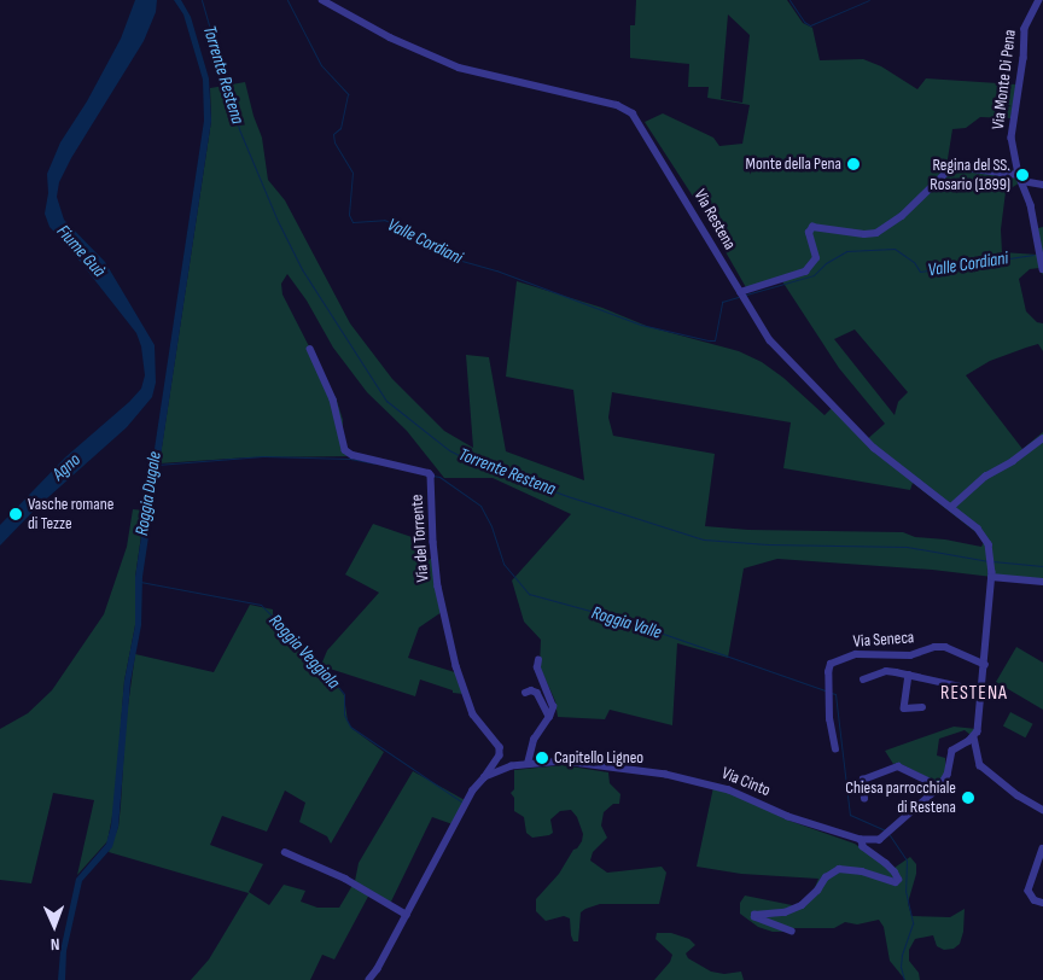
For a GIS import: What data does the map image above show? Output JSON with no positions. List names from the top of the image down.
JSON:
{
  "streets": {
    "street": [
      "Via Monte Di Pena",
      "Via Restena",
      "Via del Torrente",
      "Via Seneca",
      "Via Cinto"
    ]
  },
  "crossings": [
    ["Via Restena", "Via Seneca"],
    ["Via del Torrente", "Via Cinto"]
  ],
  "districts": ["RESTENA"],
  "water": [
    "Torrente Restena",
    "Valle Cordiani",
    "Fiume Guà",
    "Agno",
    "Roggia Dugale",
    "Roggia Valle",
    "Roggia Veggiola"
  ],
  "places": [
    "Monte della Pena",
    "Regina del SS. Rosario (1899)",
    "Vasche romane di Tezze",
    "Capitello Ligneo",
    "Chiesa parrocchiale di Restena"
  ],
  "north": "bottom"
}
